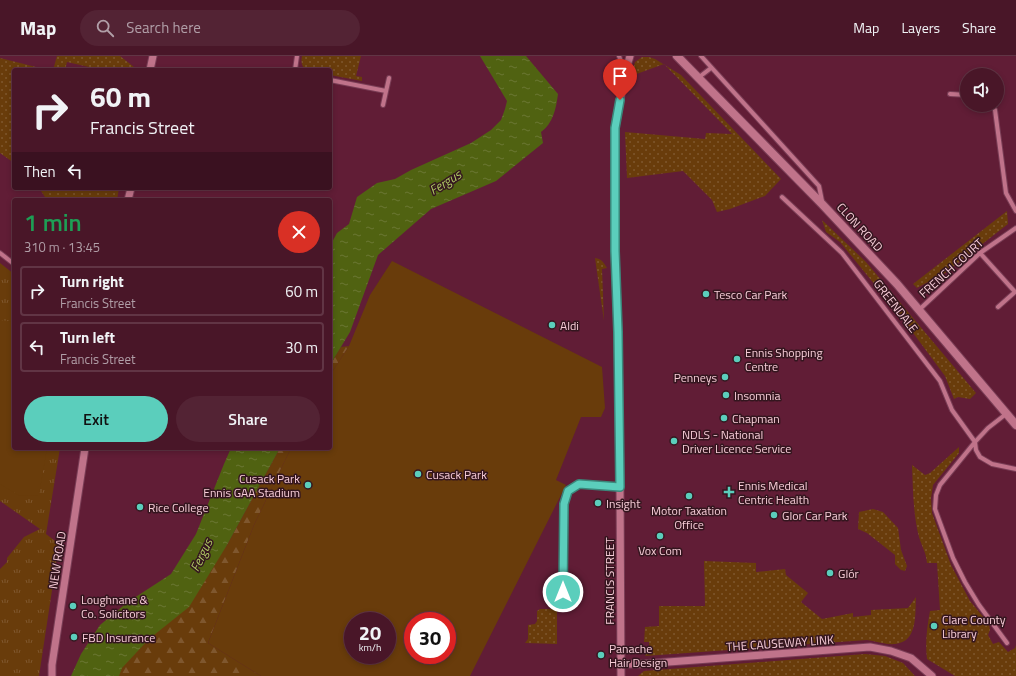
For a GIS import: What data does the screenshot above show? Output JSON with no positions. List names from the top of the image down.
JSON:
{
  "streets": {
    "main road": ["CLON ROAD"],
    "street": [
      "FRENCH COURT",
      "GREENDALE",
      "NEW ROAD",
      "FRANCIS STREET",
      "THE CAUSEWAY LINK"
    ]
  },
  "crossings": [
    ["CLON ROAD", "FRENCH COURT"],
    ["FRANCIS STREET", "THE CAUSEWAY LINK"]
  ],
  "water": ["Fergus"],
  "places": {
    "other": [
      "Tesco Car Park",
      "Aldi",
      "Ennis Shopping Centre",
      "Penneys",
      "Insomnia",
      "Chapman",
      "NDLS - National Driver Licence Service",
      "Cusack Park",
      "Cusack Park Ennis GAA Stadium",
      "Motor Taxation Office",
      "Insight",
      "Rice College",
      "Glor Car Park",
      "Vox Com",
      "Glór",
      "Loughnane & Co. Solicitors",
      "Clare County Library",
      "FBD Insurance",
      "Panache Hair Design"
    ],
    "health": ["Ennis Medical Centric Health"]
  },
  "page": {
    "header": "Map",
    "search": "Search here",
    "nav": ["Map", "Layers", "Share"],
    "turn": ["60 m", "Francis Street"],
    "then": "Then",
    "heading": ["1 min", "310 m · 13:45"],
    "list": [
      {
        "name": "Turn right",
        "note": "Francis Street",
        "value": "60 m"
      },
      {
        "name": "Turn left",
        "note": "Francis Street",
        "value": "30 m"
      }
    ],
    "buttons": ["Exit", "Share"],
    "speed": "20 km/h",
    "limit": "30"
  }
}
